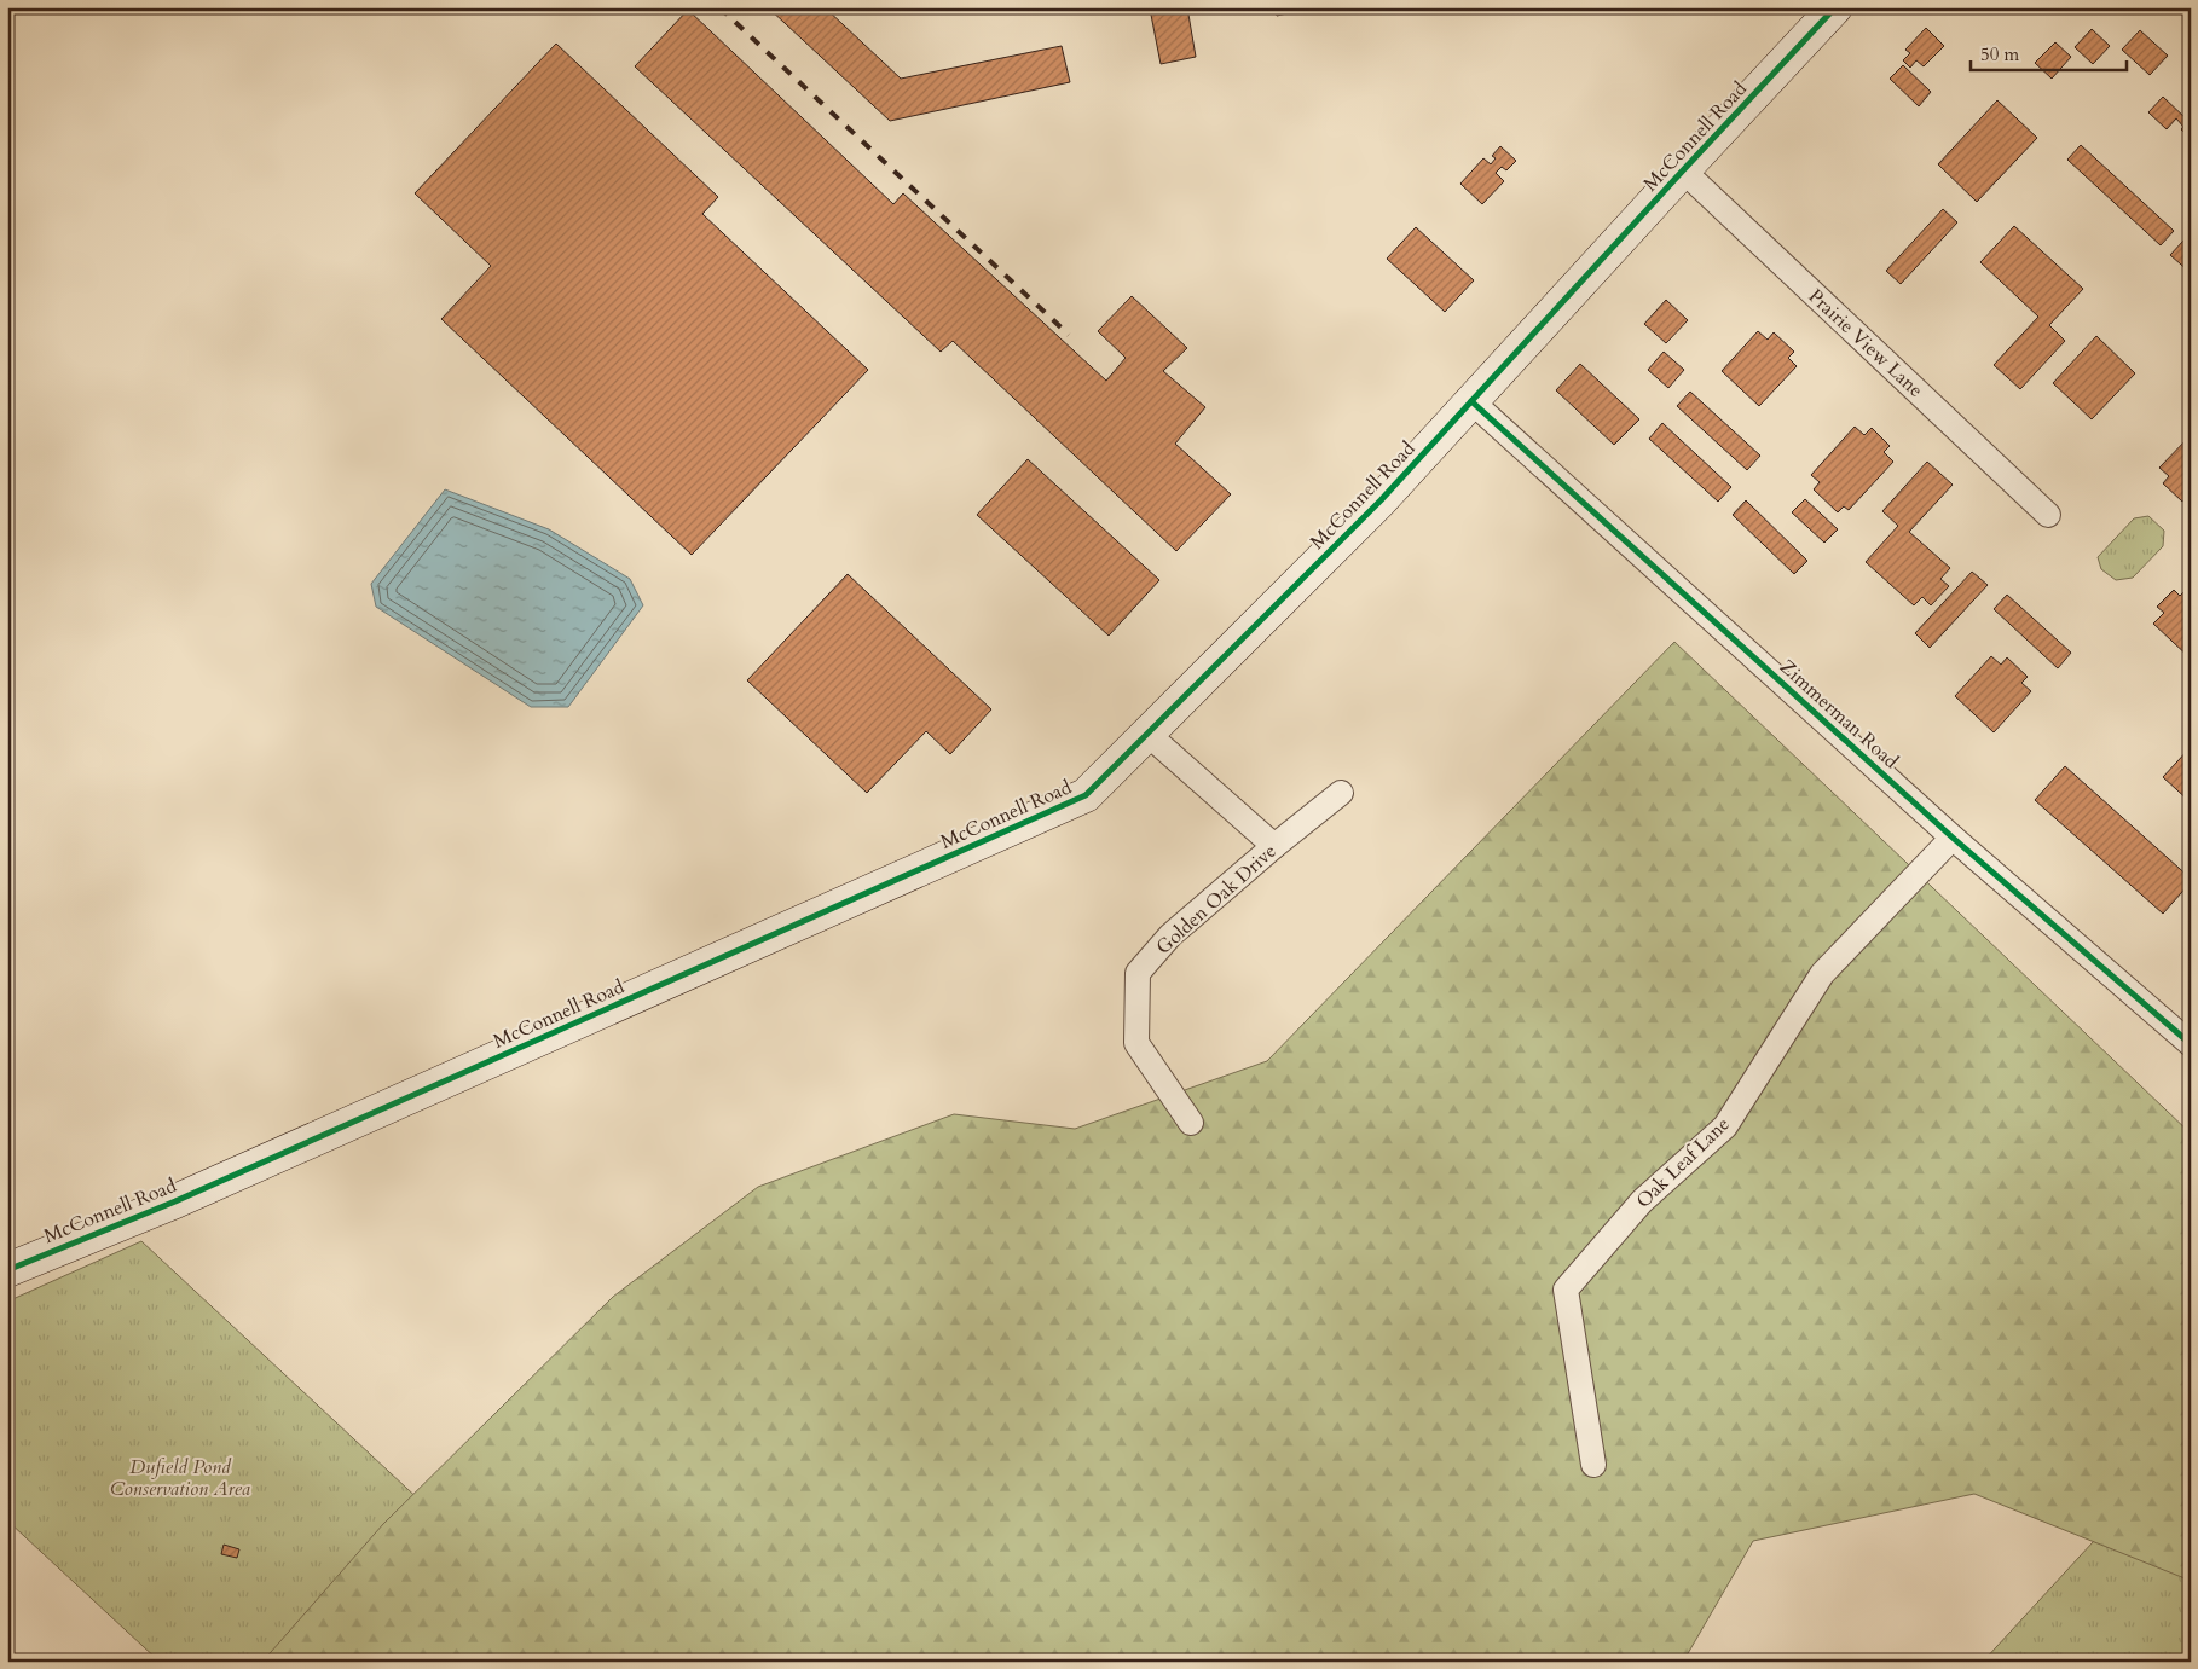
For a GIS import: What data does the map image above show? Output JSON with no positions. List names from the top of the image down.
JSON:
{
  "streets": {
    "street": [
      "McConnell Road",
      "Prairie View Lane",
      "Zimmerman Road",
      "Golden Oak Drive",
      "Oak Leaf Lane"
    ]
  },
  "crossings": [
    ["McConnell Road", "Prairie View Lane"],
    ["McConnell Road", "Zimmerman Road"],
    ["Zimmerman Road", "Oak Leaf Lane"]
  ],
  "parks": ["Dufield Pond Conservation Area"],
  "scale_bar": "50 m"
}
